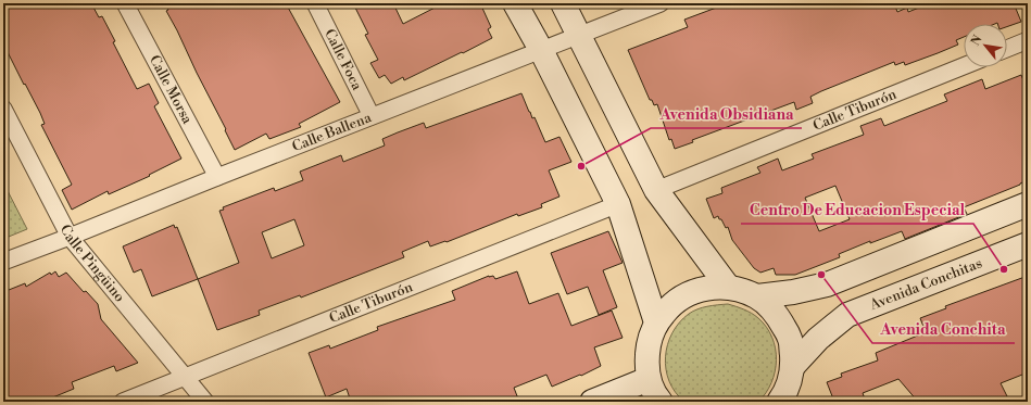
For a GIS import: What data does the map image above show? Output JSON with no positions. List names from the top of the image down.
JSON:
{
  "streets": {
    "street": [
      "Calle Foca",
      "Calle Morsa",
      "Calle Tiburón",
      "Calle Ballena",
      "Calle Pingüino",
      "Avenida Conchitas"
    ]
  },
  "crossings": [
    ["Calle Foca", "Calle Ballena"],
    ["Calle Morsa", "Calle Ballena"],
    ["Calle Tiburón", "Calle Pingüino"],
    ["Calle Ballena", "Calle Pingüino"]
  ],
  "places": ["Avenida Obsidiana", "Centro De Educacion Especial", "Avenida Conchita"],
  "north": "top left"
}
